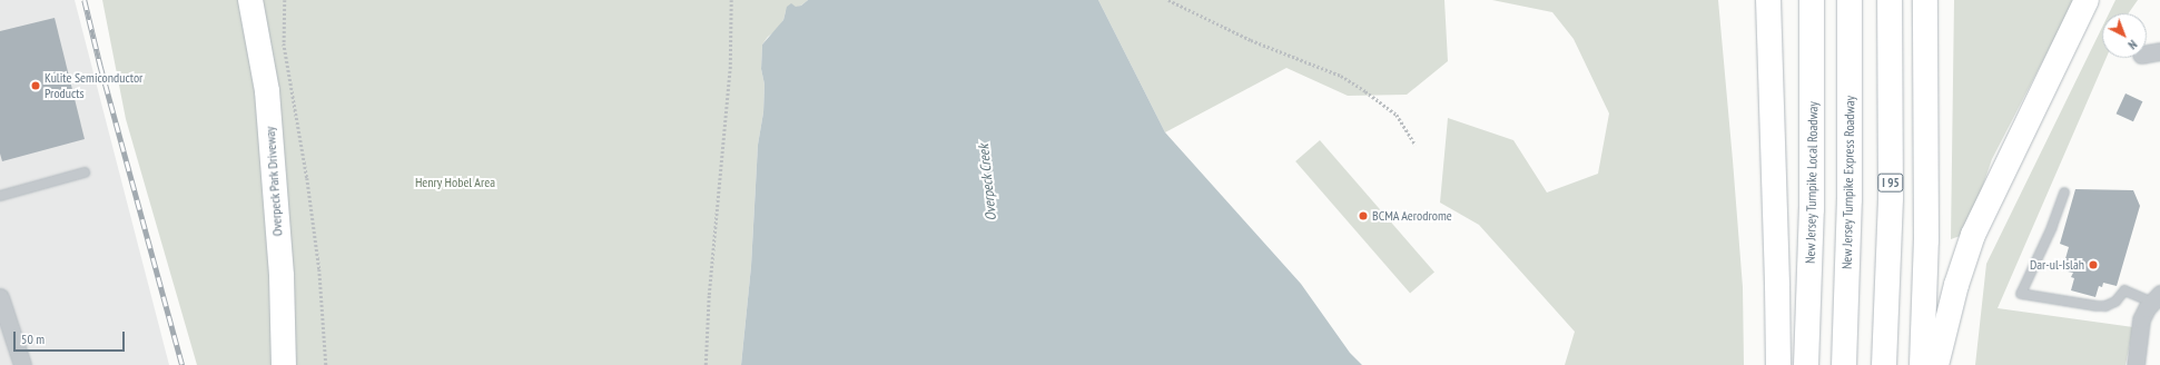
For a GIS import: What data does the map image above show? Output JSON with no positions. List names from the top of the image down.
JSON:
{
  "streets": {
    "main road": [
      "Overpeck Park Driveway",
      "New Jersey Turnpike Local Roadway",
      "New Jersey Turnpike Express Roadway",
      "I 95"
    ]
  },
  "water": ["Overpeck Creek"],
  "parks": ["Henry Hobel Area"],
  "places": ["Kulite Semiconductor Products", "BCMA Aerodrome", "Dar-ul-Islah"],
  "scale_bar": "50 m",
  "north": "bottom right"
}
